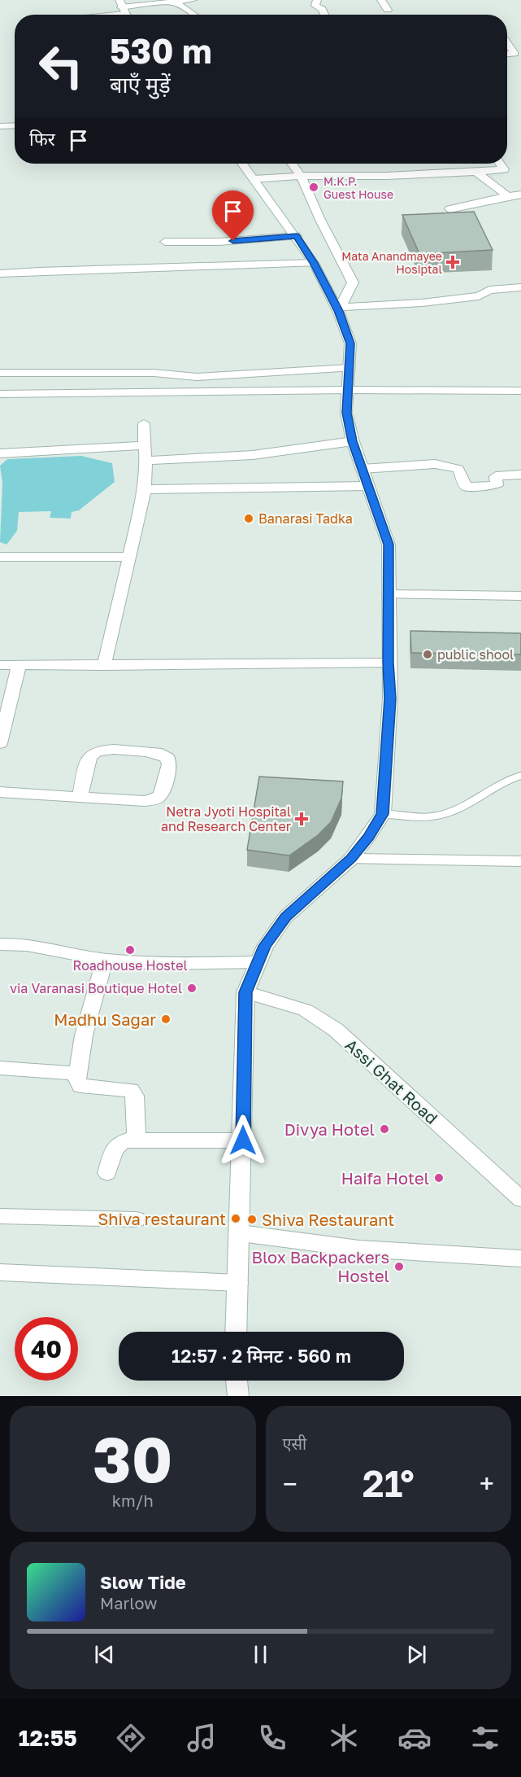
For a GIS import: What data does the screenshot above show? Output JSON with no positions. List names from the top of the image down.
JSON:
{
  "streets": {
    "street": ["Assi Ghat Road"]
  },
  "places": {
    "other": [
      "M.K.P. Guest House",
      "Banarasi Tadka",
      "public shool",
      "Roadhouse Hostel",
      "via Varanasi Boutique Hotel",
      "Madhu Sagar",
      "Divya Hotel",
      "Haifa Hotel",
      "Shiva restaurant",
      "Shiva Restaurant",
      "Blox Backpackers Hostel"
    ],
    "health": ["Mata Anandmayee Hosiptal", "Netra Jyoti Hospital and Research Center"]
  },
  "page": {
    "turn": ["530 m", "बाएँ मुड़ें"],
    "then": "फिर",
    "limit": "40",
    "trip": "12:57 · 2 मिनट · 560 m",
    "tile": [
      ["30", "km/h"],
      "एसी"
    ],
    "heat": ["−", "21°", "+"],
    "song": ["Slow Tide", "Marlow"],
    "tabs": "12:55"
  }
}
